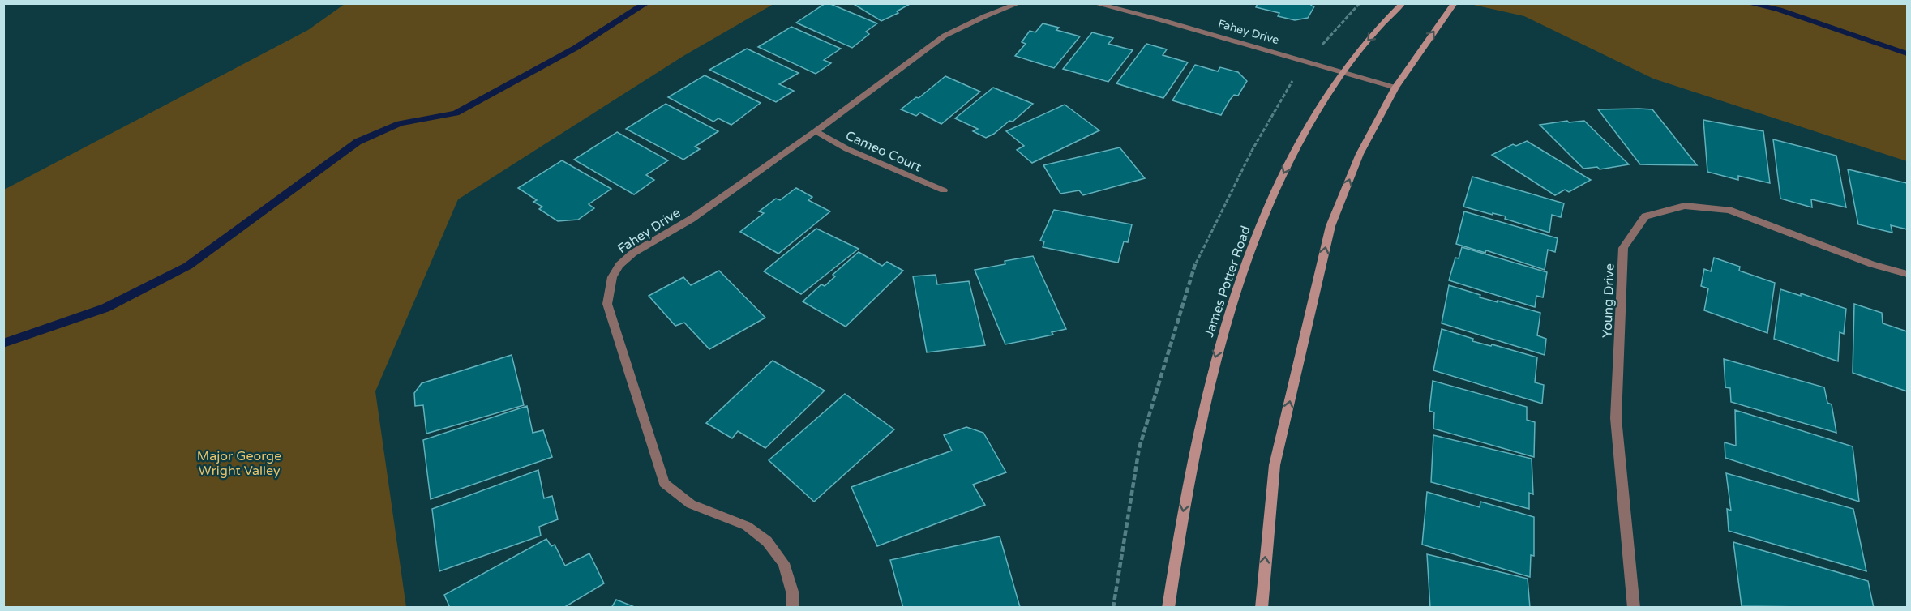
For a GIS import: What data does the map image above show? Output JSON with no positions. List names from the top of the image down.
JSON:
{
  "streets": {
    "main road": ["James Potter Road"],
    "street": ["Fahey Drive", "Cameo Court", "Young Drive"]
  },
  "crossings": [
    ["Fahey Drive", "Cameo Court"],
    ["Fahey Drive", "James Potter Road"]
  ],
  "parks": ["Major George Wright Valley"]
}
